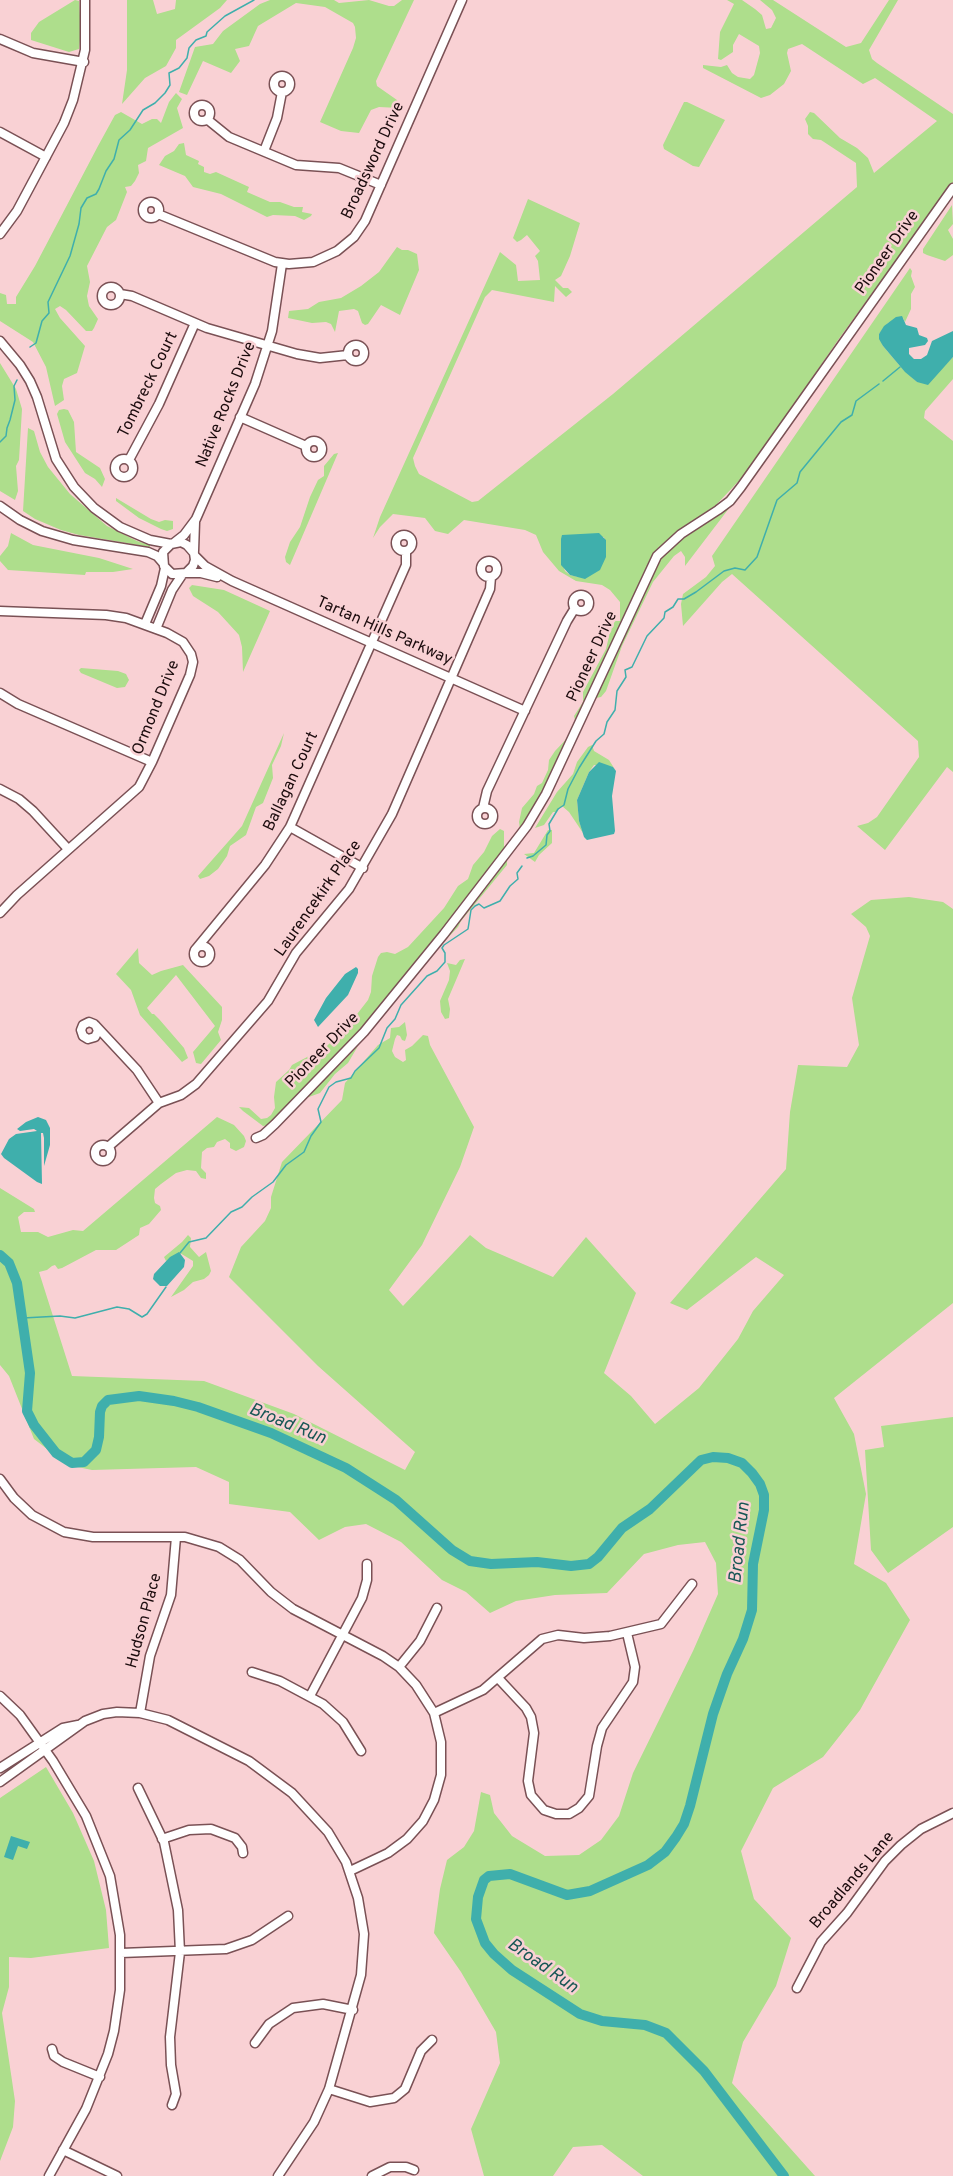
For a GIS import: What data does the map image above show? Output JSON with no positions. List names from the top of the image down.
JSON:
{
  "streets": {
    "street": [
      "Broadsword Drive",
      "Pioneer Drive",
      "Tombreck Court",
      "Native Rocks Drive",
      "Tartan Hills Parkway",
      "Ormond Drive",
      "Ballagan Court",
      "Laurencekirk Place",
      "Hudson Place",
      "Broadlands Lane"
    ]
  },
  "crossings": [
    ["Broadsword Drive", "Native Rocks Drive"],
    ["Native Rocks Drive", "Tartan Hills Parkway"],
    ["Tartan Hills Parkway", "Ballagan Court"],
    ["Tartan Hills Parkway", "Laurencekirk Place"]
  ],
  "water": ["Broad Run"]
}
